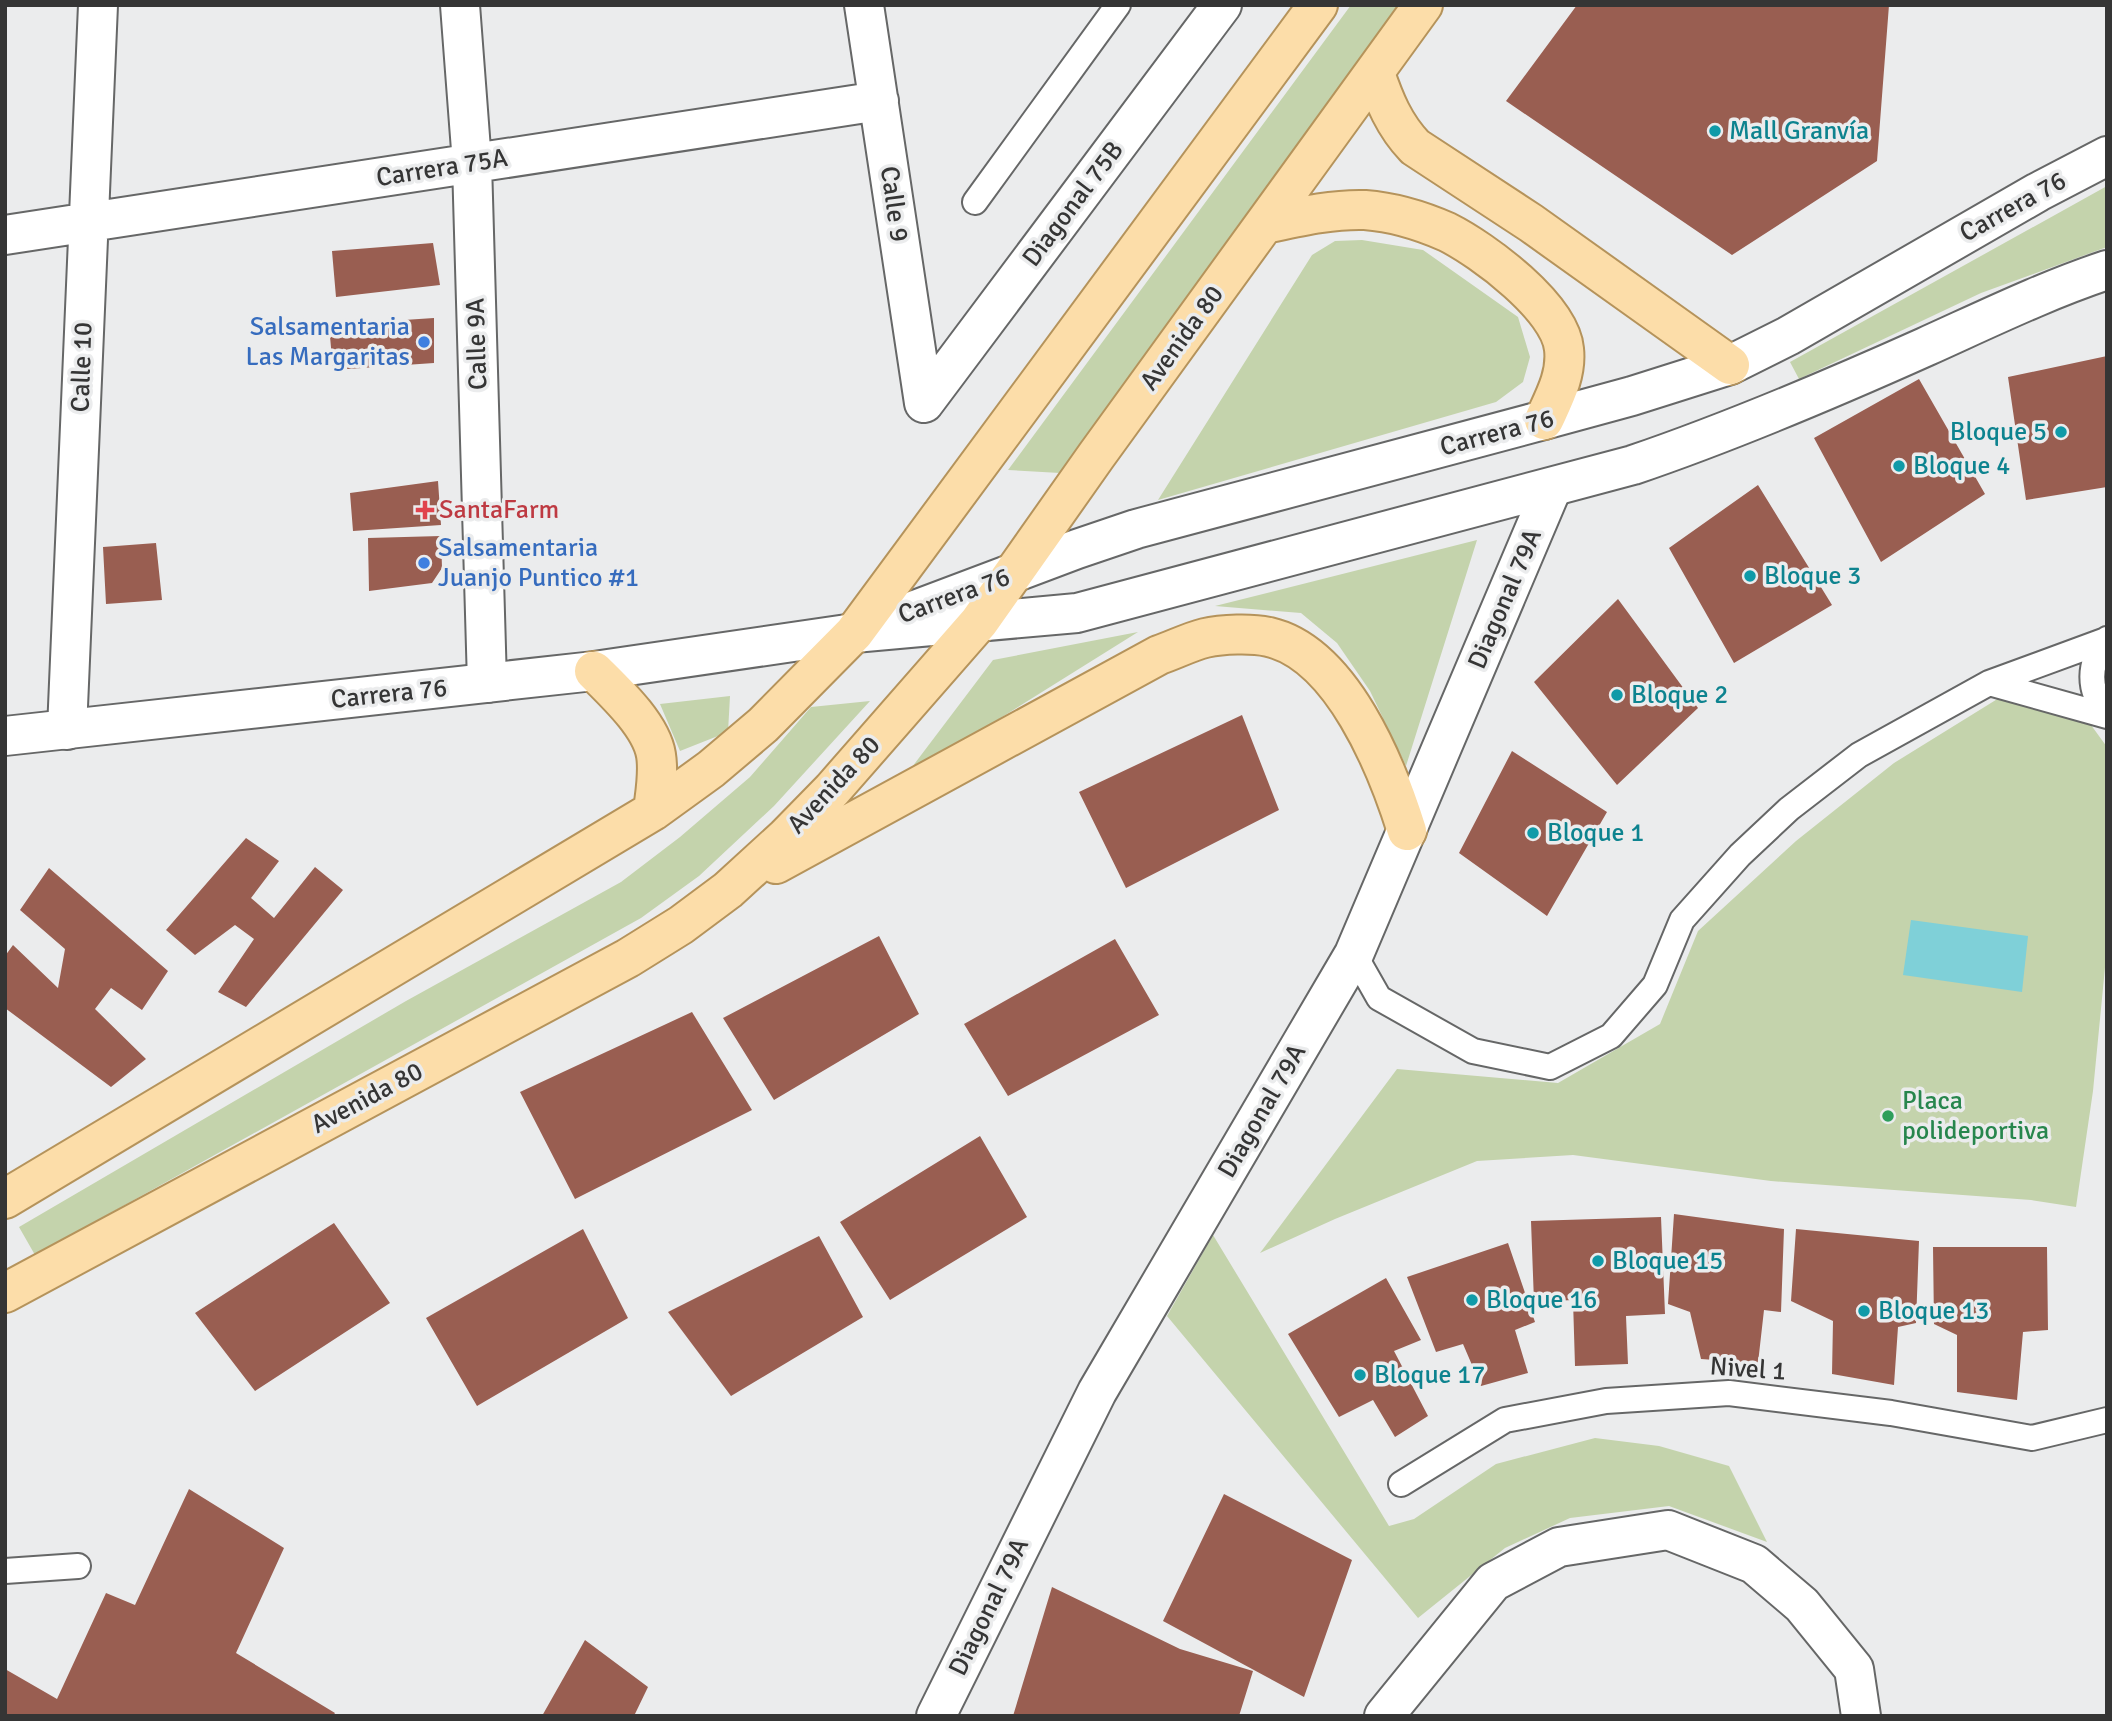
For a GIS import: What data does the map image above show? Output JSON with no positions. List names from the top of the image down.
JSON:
{
  "streets": {
    "main road": ["Avenida 80"],
    "street": [
      "Carrera 75A",
      "Calle 9",
      "Diagonal 75B",
      "Carrera 76",
      "Calle 9A",
      "Calle 10",
      "Diagonal 79A"
    ],
    "lane": ["Nivel 1"]
  },
  "crossings": [
    ["Carrera 75A", "Calle 9"],
    ["Carrera 75A", "Calle 9A"],
    ["Carrera 75A", "Calle 10"],
    ["Calle 9", "Diagonal 75B"],
    ["Carrera 76", "Avenida 80"],
    ["Carrera 76", "Calle 9A"],
    ["Carrera 76", "Calle 10"],
    ["Carrera 76", "Diagonal 79A"]
  ],
  "places": {
    "other": [
      "Mall Granvía",
      "Salsamentaria Las Margaritas",
      "Bloque 5",
      "Bloque 4",
      "Salsamentaria Juanjo Puntico #1",
      "Bloque 3",
      "Bloque 2",
      "Bloque 1",
      "Placa polideportiva",
      "Bloque 15",
      "Bloque 16",
      "Bloque 13",
      "Bloque 17"
    ],
    "health": ["SantaFarm"]
  }
}
